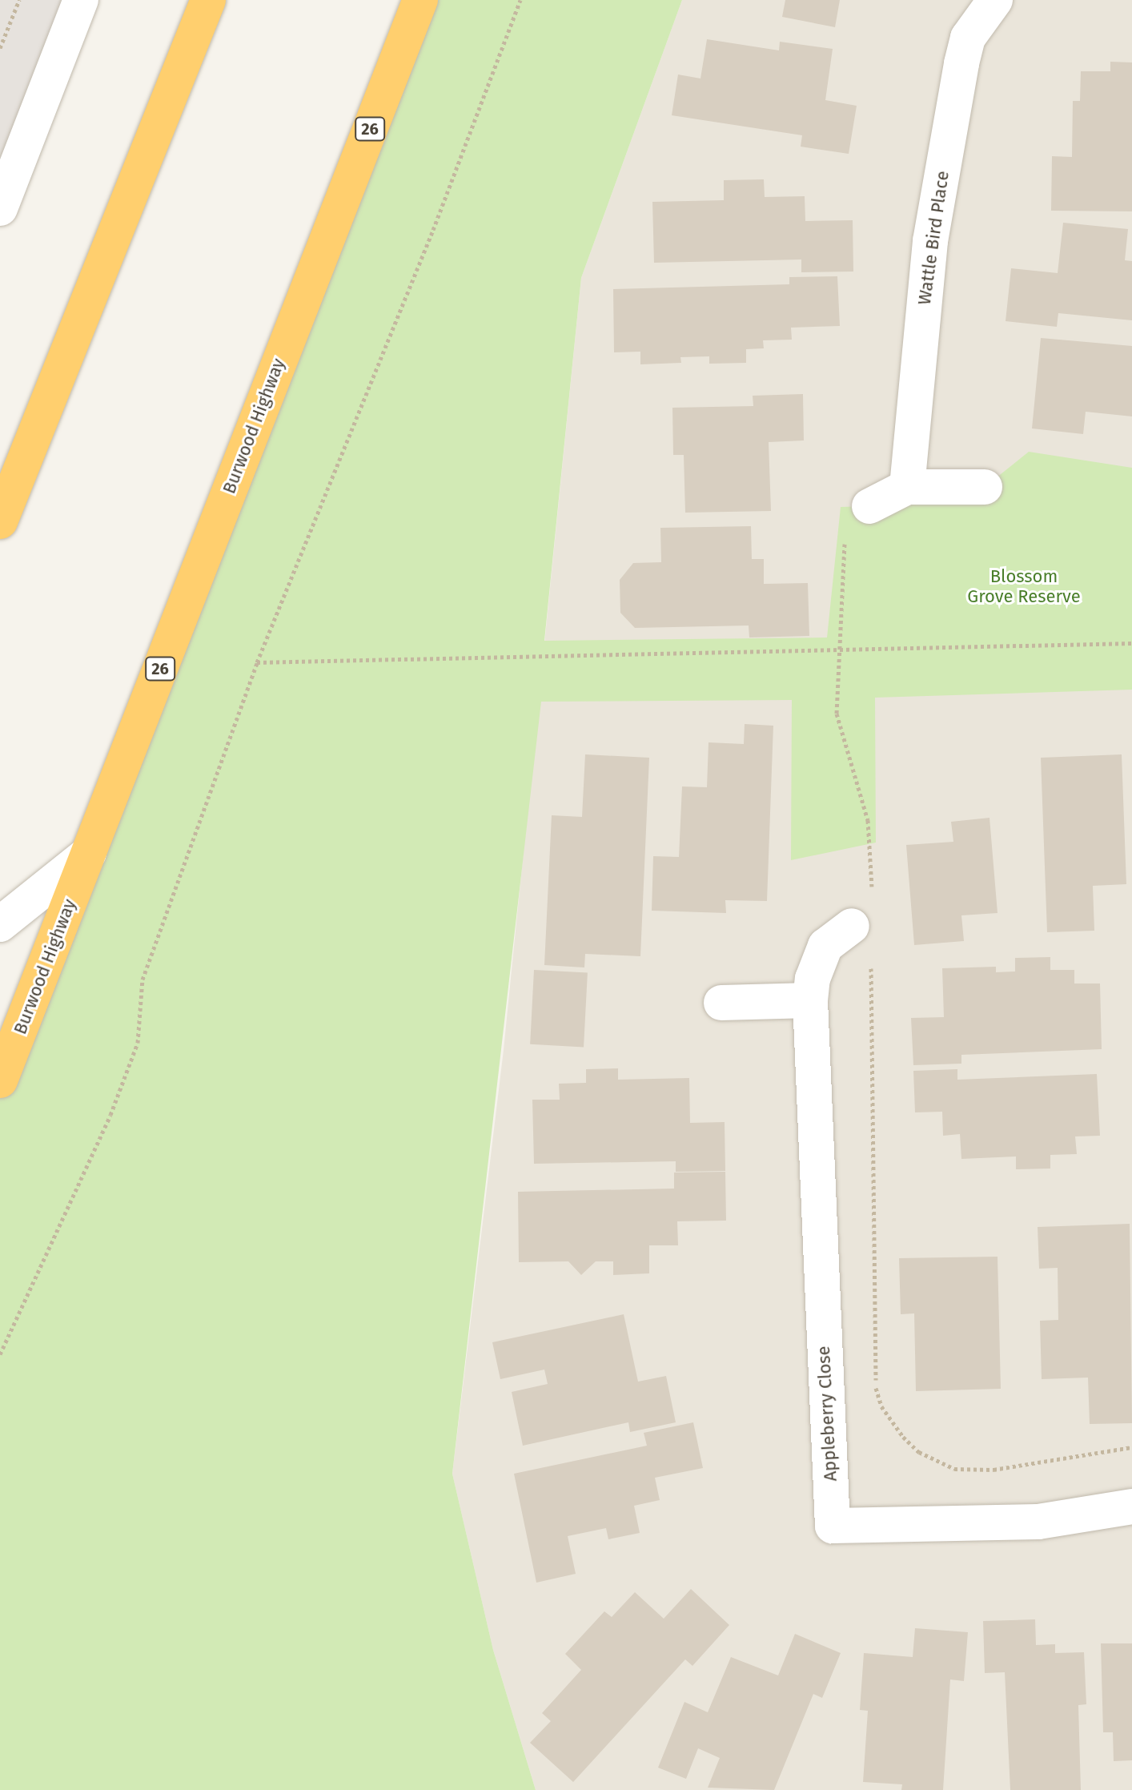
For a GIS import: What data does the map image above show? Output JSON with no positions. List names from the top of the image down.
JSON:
{
  "streets": {
    "highway": ["26", "Burwood Highway"],
    "street": ["Wattle Bird Place", "Appleberry Close"]
  },
  "parks": ["Blossom Grove Reserve"]
}
